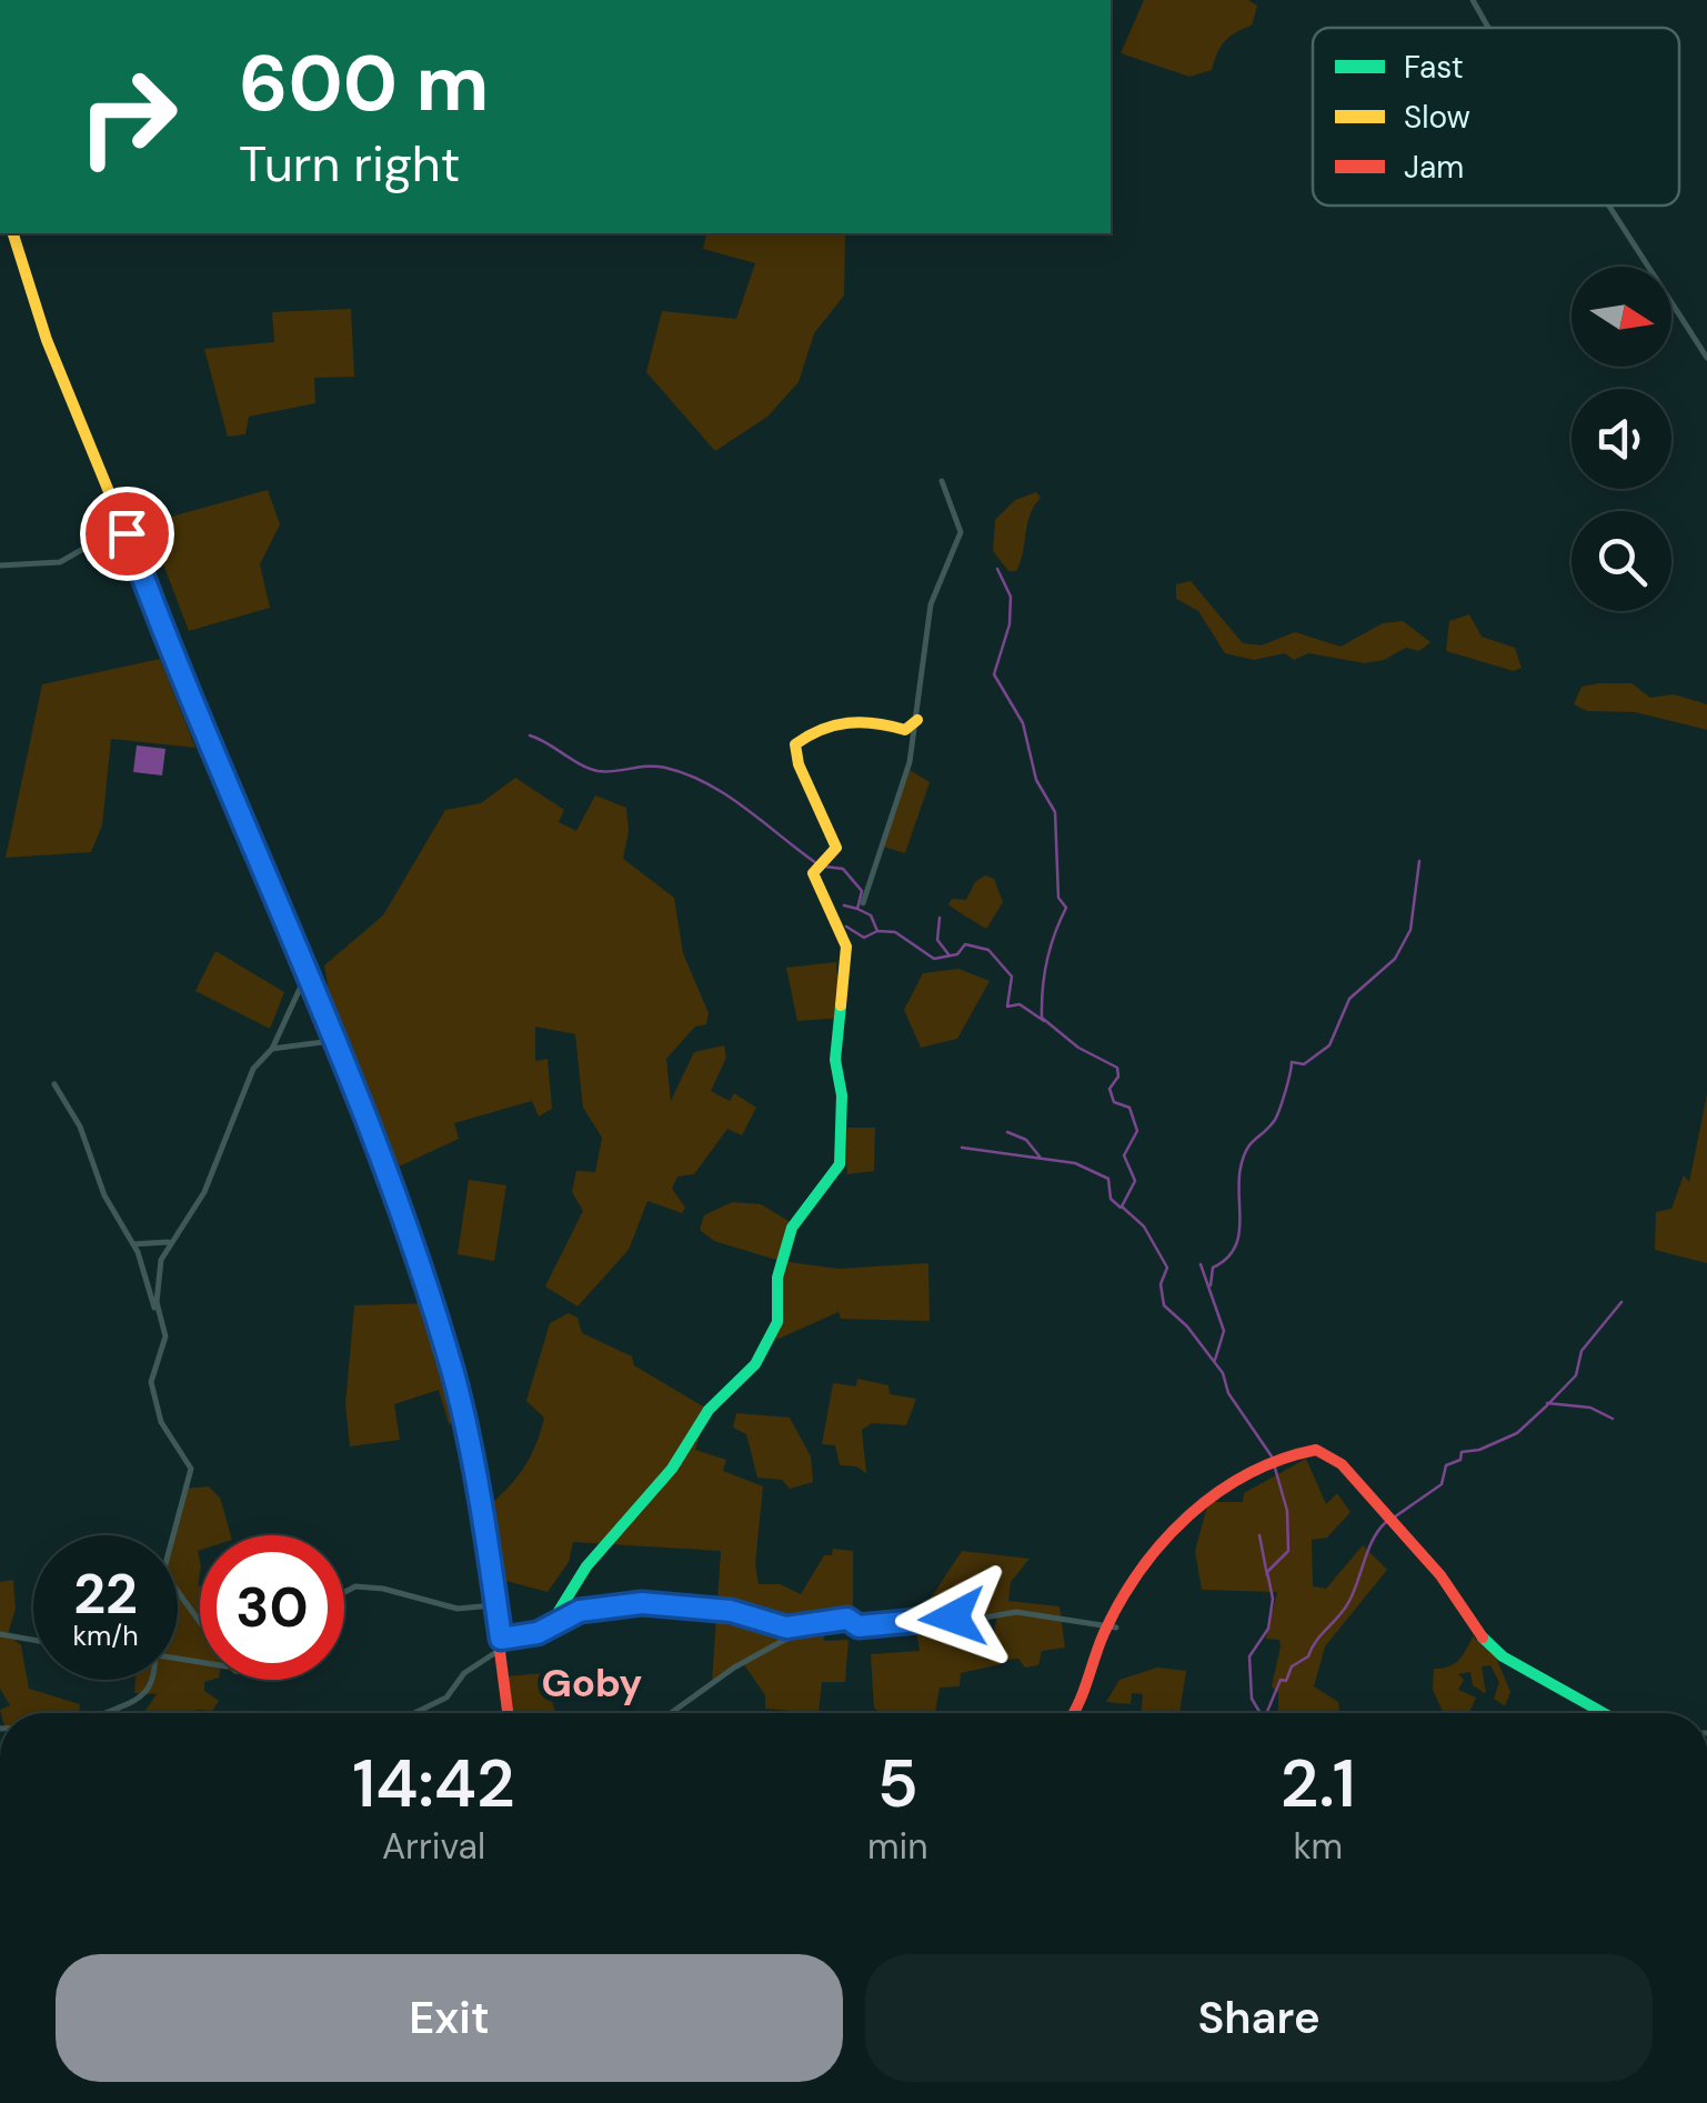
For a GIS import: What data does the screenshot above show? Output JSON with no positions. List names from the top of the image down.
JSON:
{
  "districts": ["Goby"],
  "legend": ["Fast", "Slow", "Jam"],
  "north": "right",
  "page": {
    "turn": ["600 m", "Turn right"],
    "speed": "22 km/h",
    "limit": "30",
    "eta": [
      "14:42",
      "Arrival",
      "5",
      "min",
      "2.1",
      "km"
    ],
    "buttons": ["Exit", "Share"]
  }
}
